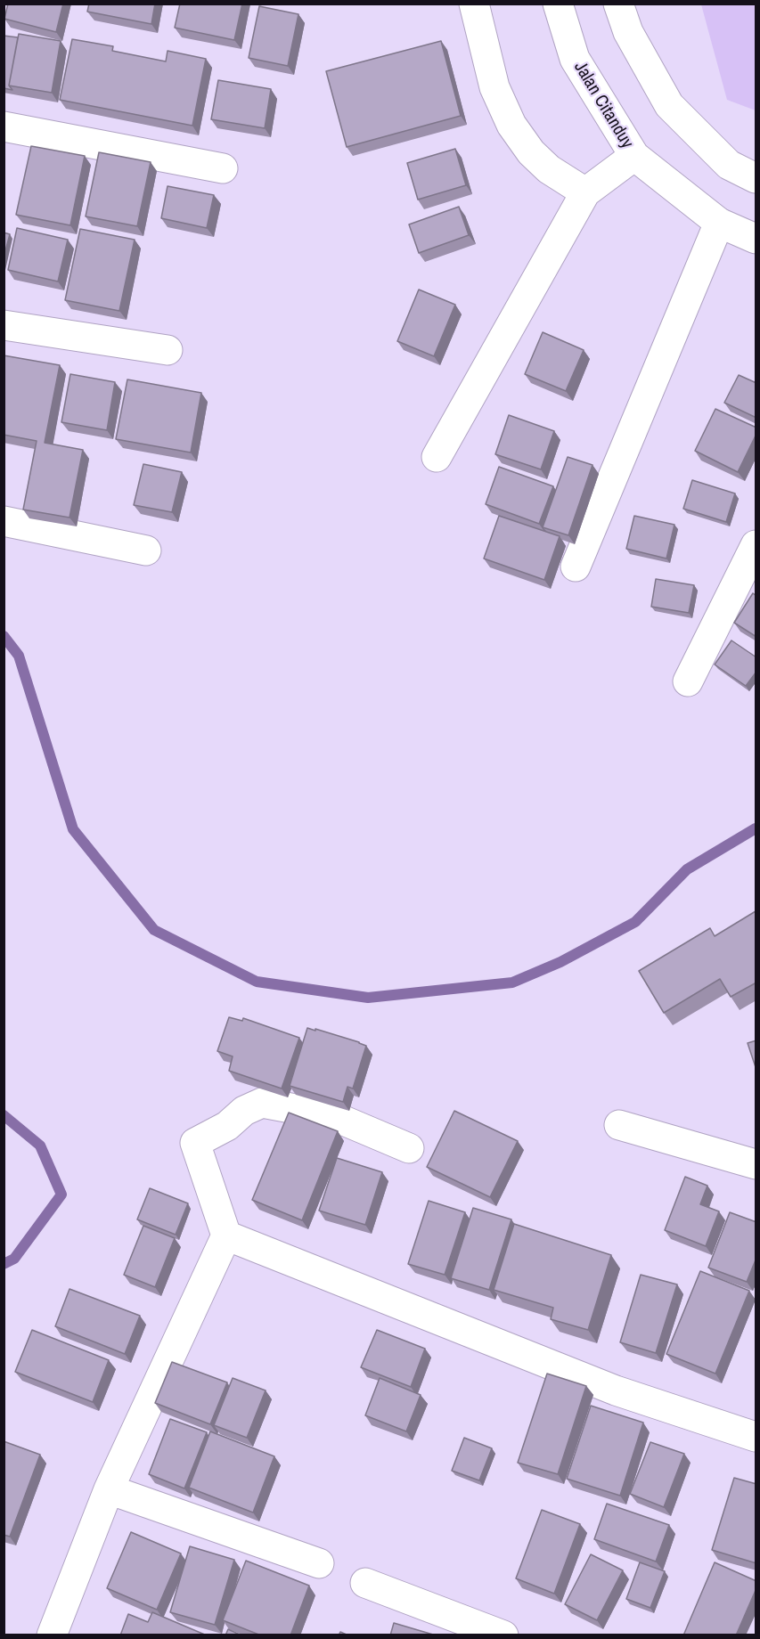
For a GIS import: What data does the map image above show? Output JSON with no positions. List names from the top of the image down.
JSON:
{
  "streets": {
    "street": ["Jalan Citanduy"]
  }
}
